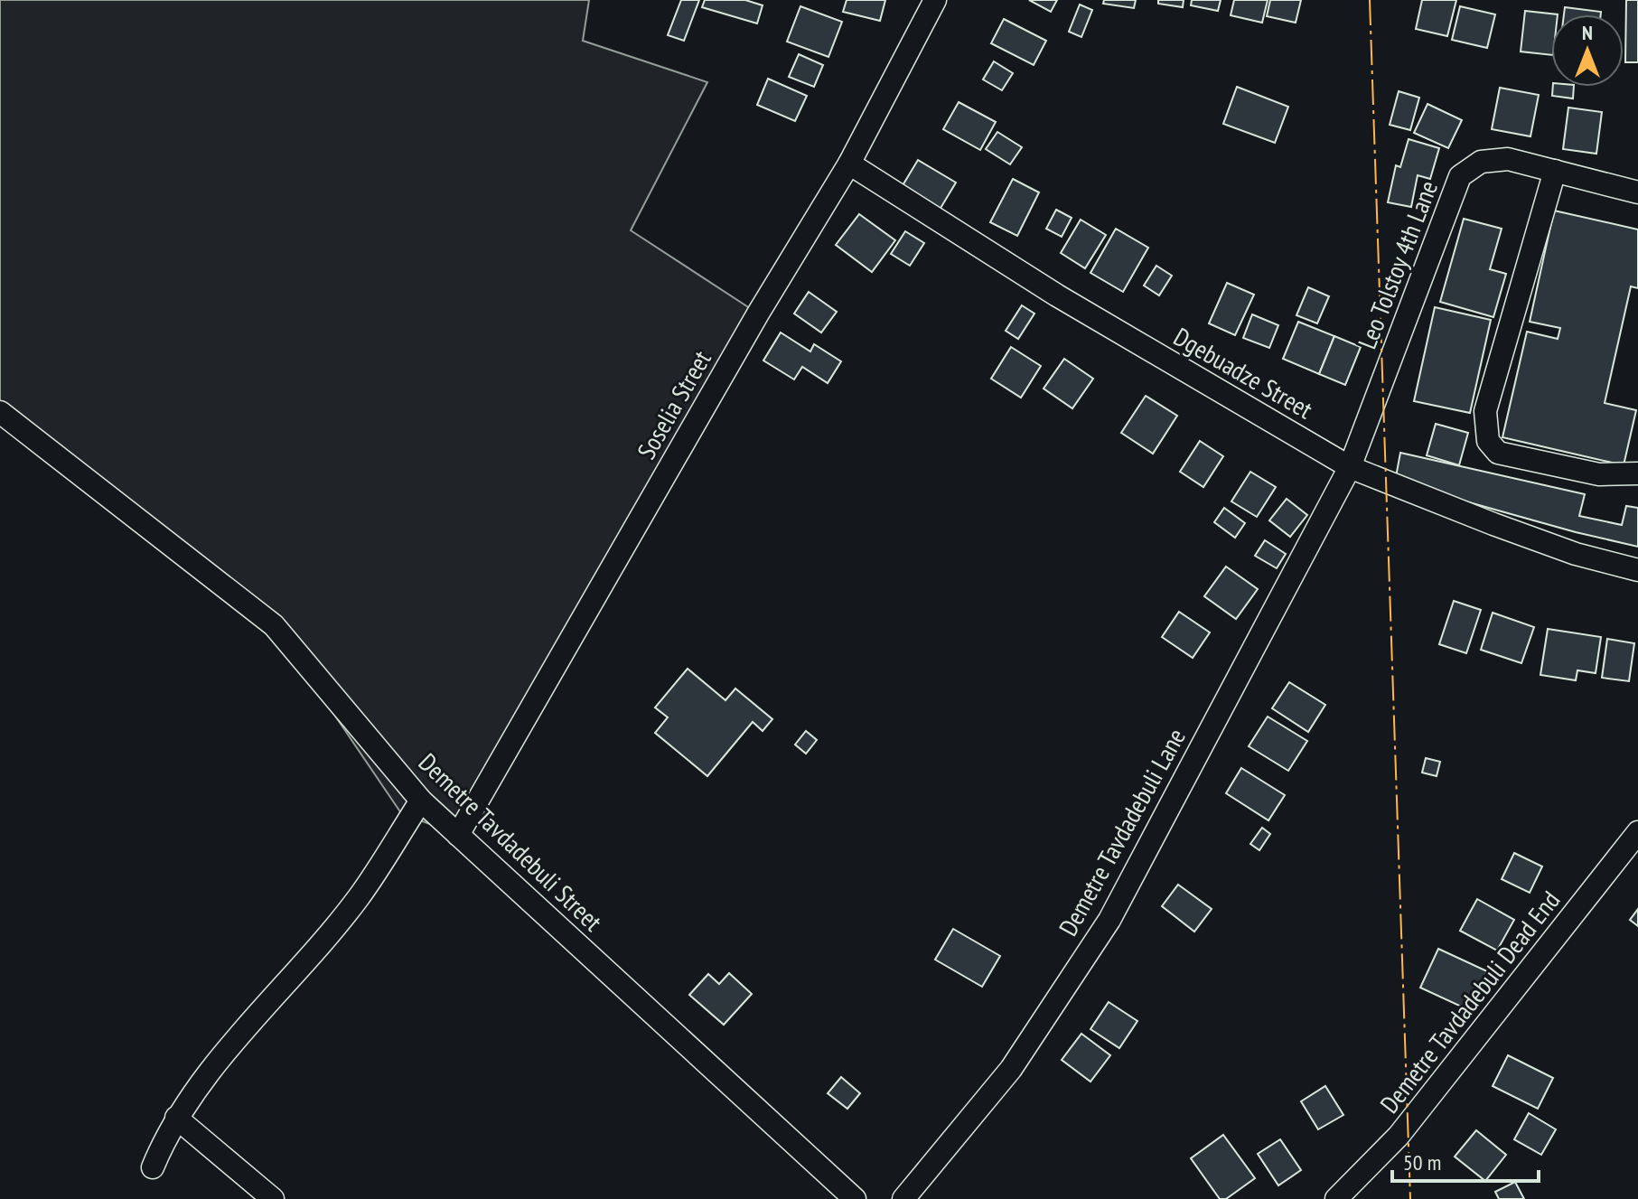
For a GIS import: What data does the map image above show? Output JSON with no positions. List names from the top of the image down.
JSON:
{
  "streets": {
    "street": [
      "Leo Tolstoy 4th Lane",
      "Dgebuadze Street",
      "Soselia Street",
      "Demetre Tavdadebuli Lane",
      "Demetre Tavdadebuli Street",
      "Demetre Tavdadebuli Dead End"
    ]
  },
  "crossings": [
    ["Leo Tolstoy 4th Lane", "Dgebuadze Street"],
    ["Leo Tolstoy 4th Lane", "Demetre Tavdadebuli Lane"],
    ["Dgebuadze Street", "Soselia Street"],
    ["Dgebuadze Street", "Demetre Tavdadebuli Lane"],
    ["Soselia Street", "Demetre Tavdadebuli Street"]
  ],
  "scale_bar": "50 m",
  "north": "top"
}
